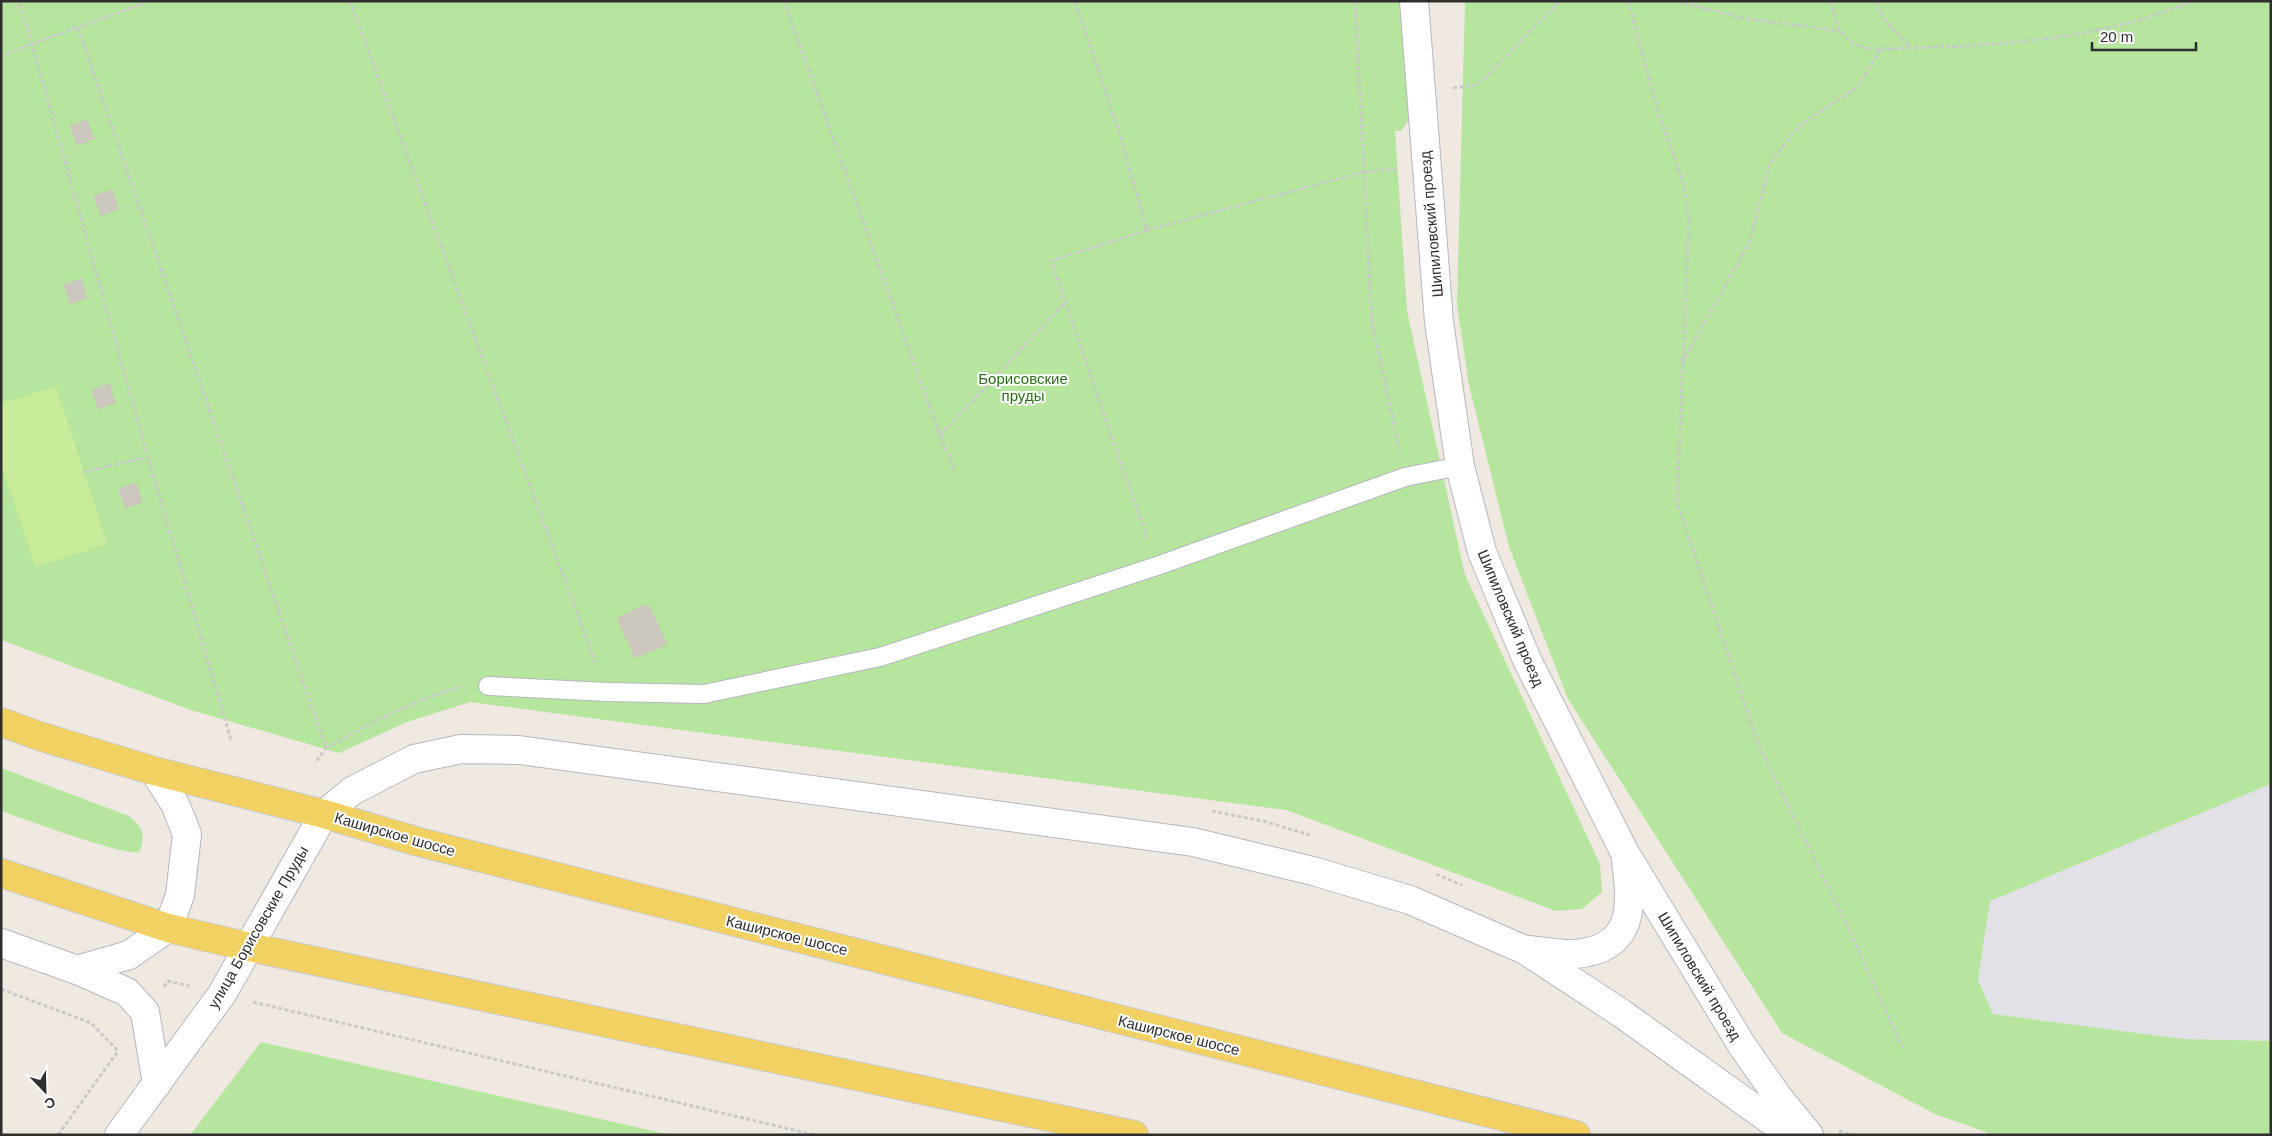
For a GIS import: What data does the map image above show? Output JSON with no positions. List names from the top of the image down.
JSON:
{
  "streets": {
    "main road": ["Шипиловский проезд", "Каширское шоссе", "улица Борисовские Пруды"]
  },
  "crossings": [
    ["Каширское шоссе", "улица Борисовские Пруды"]
  ],
  "parks": ["Борисовские пруды"],
  "scale_bar": "20 m",
  "north": "bottom right"
}
